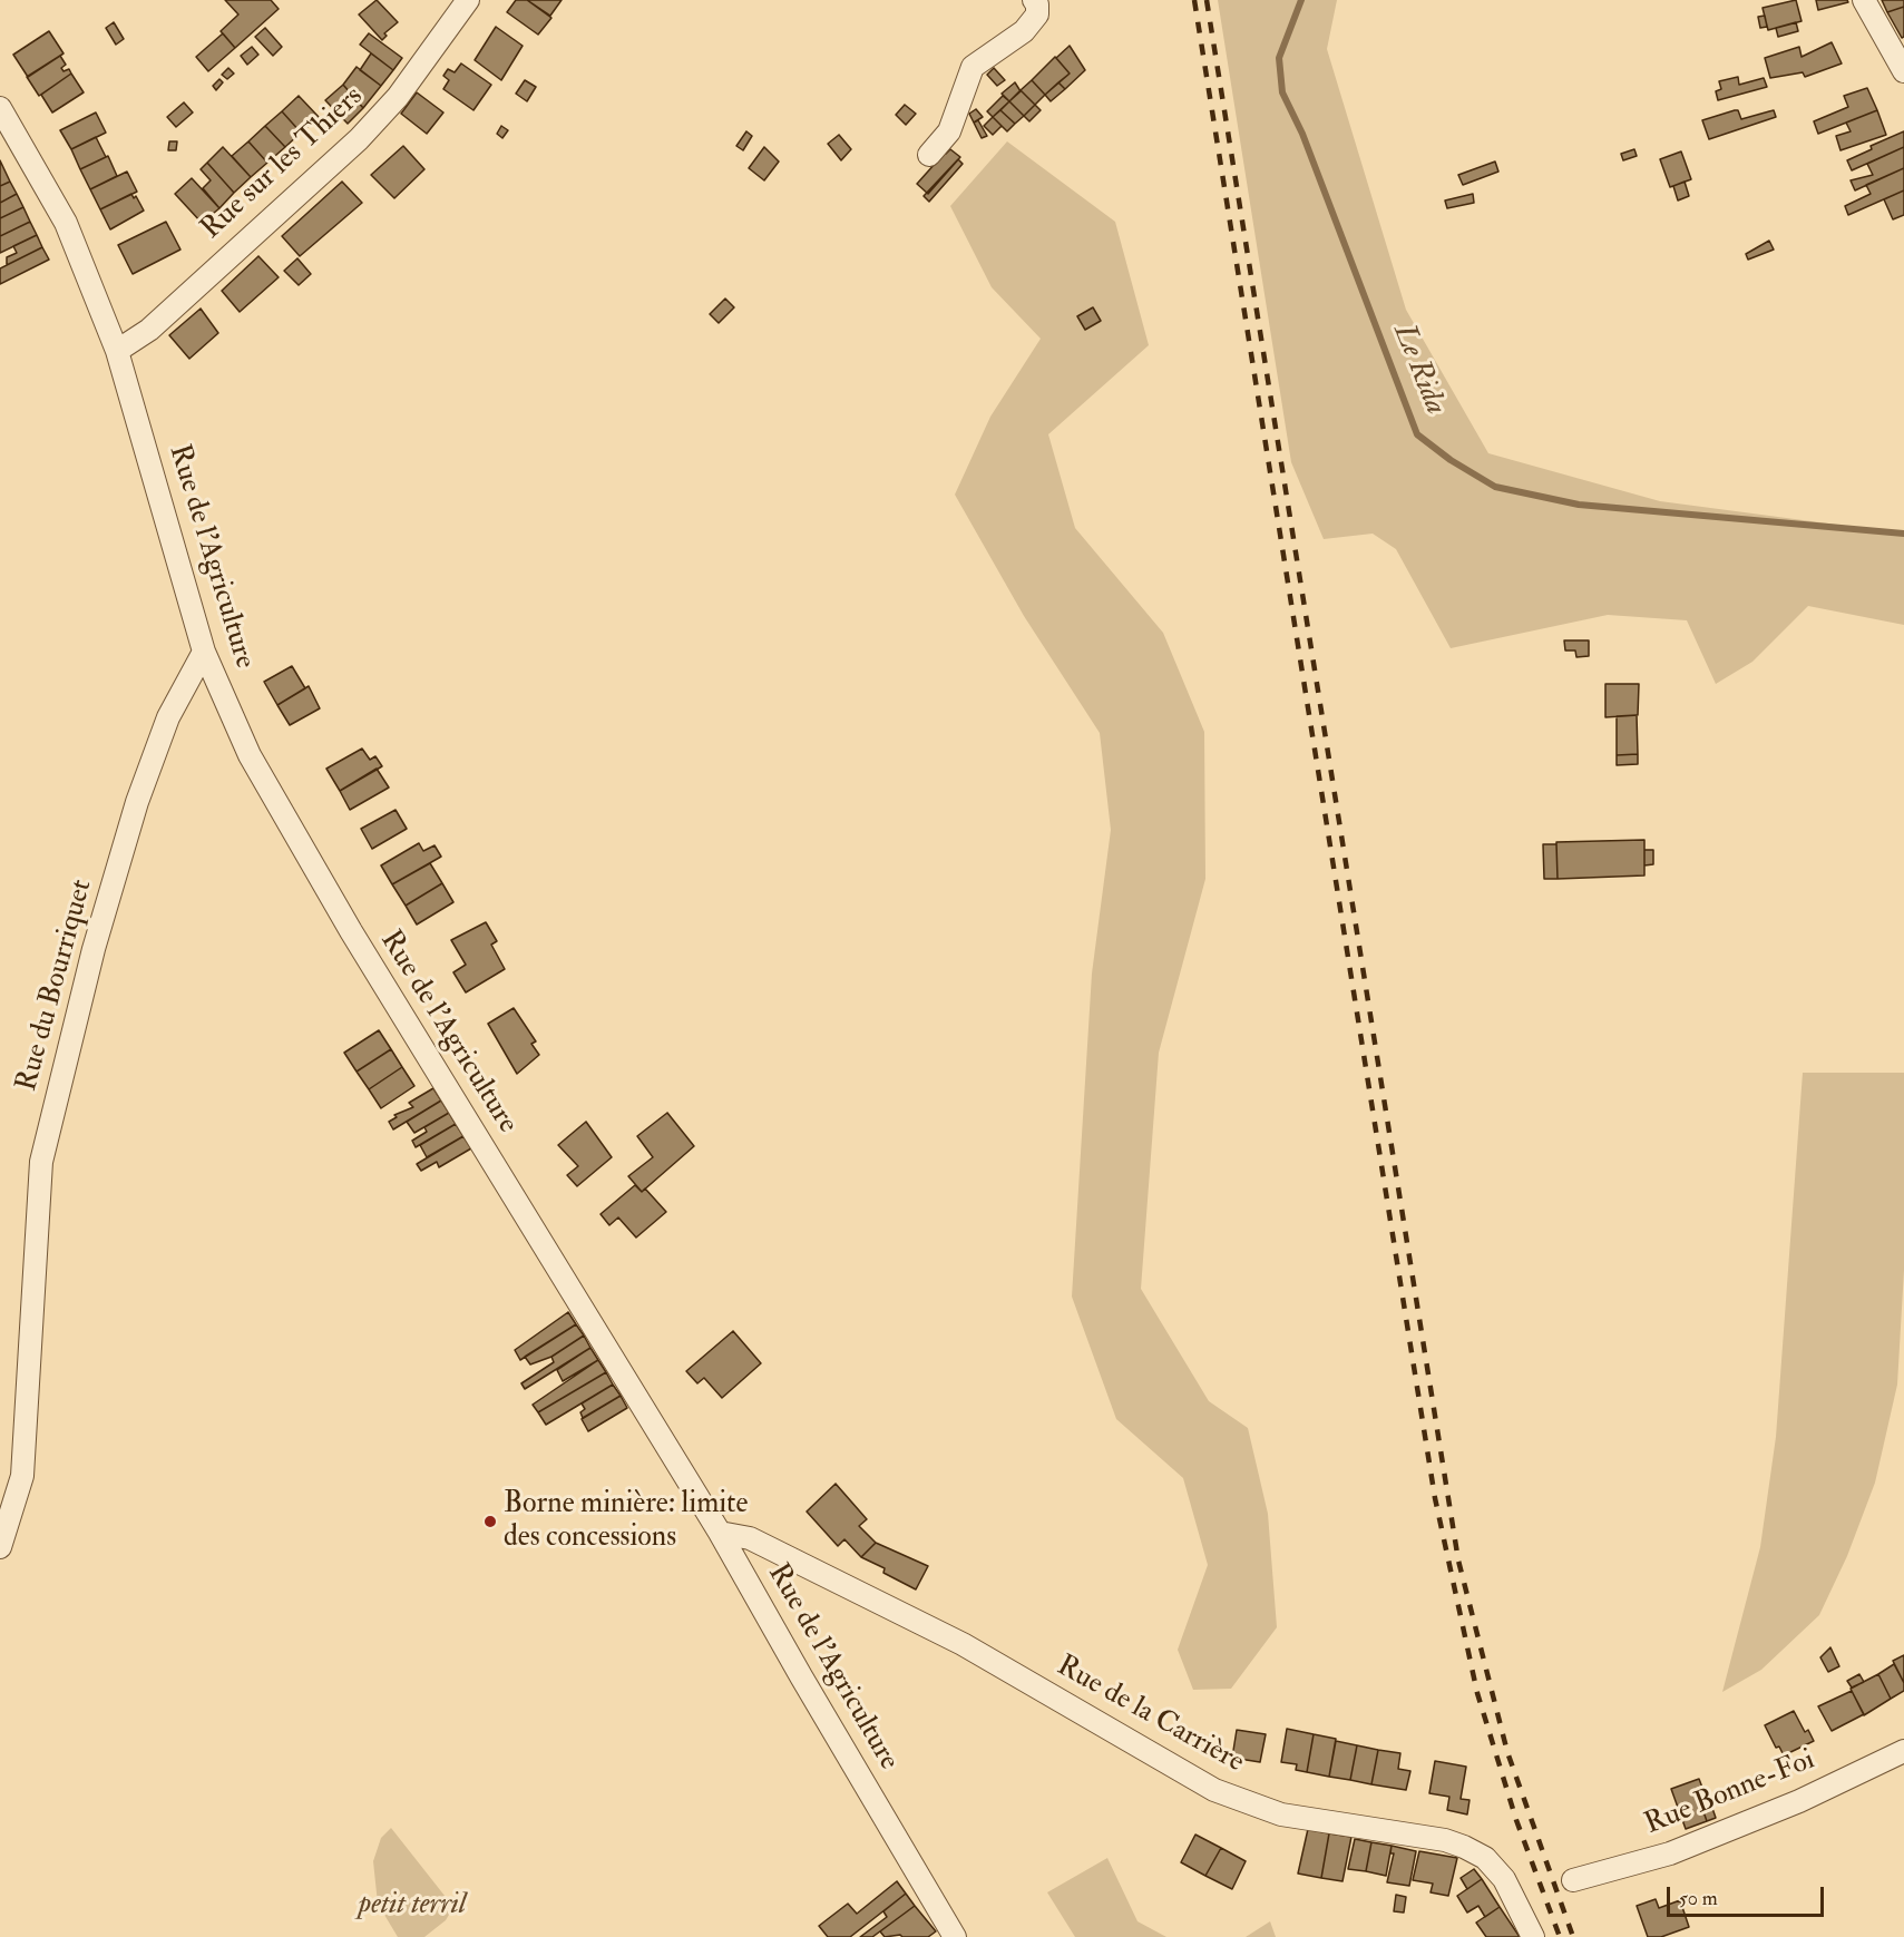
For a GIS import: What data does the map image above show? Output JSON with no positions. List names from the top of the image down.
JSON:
{
  "streets": {
    "street": [
      "Rue sur les Thiers",
      "Rue de l'Agriculture",
      "Rue du Bourriquet",
      "Rue de la Carrière",
      "Rue Bonne-Foi"
    ]
  },
  "crossings": [
    ["Rue sur les Thiers", "Rue de l'Agriculture"],
    ["Rue de l'Agriculture", "Rue du Bourriquet"],
    ["Rue de l'Agriculture", "Rue de la Carrière"]
  ],
  "water": ["Le Rida"],
  "parks": ["petit terril"],
  "places": ["Borne minière: limite des concessions"],
  "scale_bar": "50 m"
}
